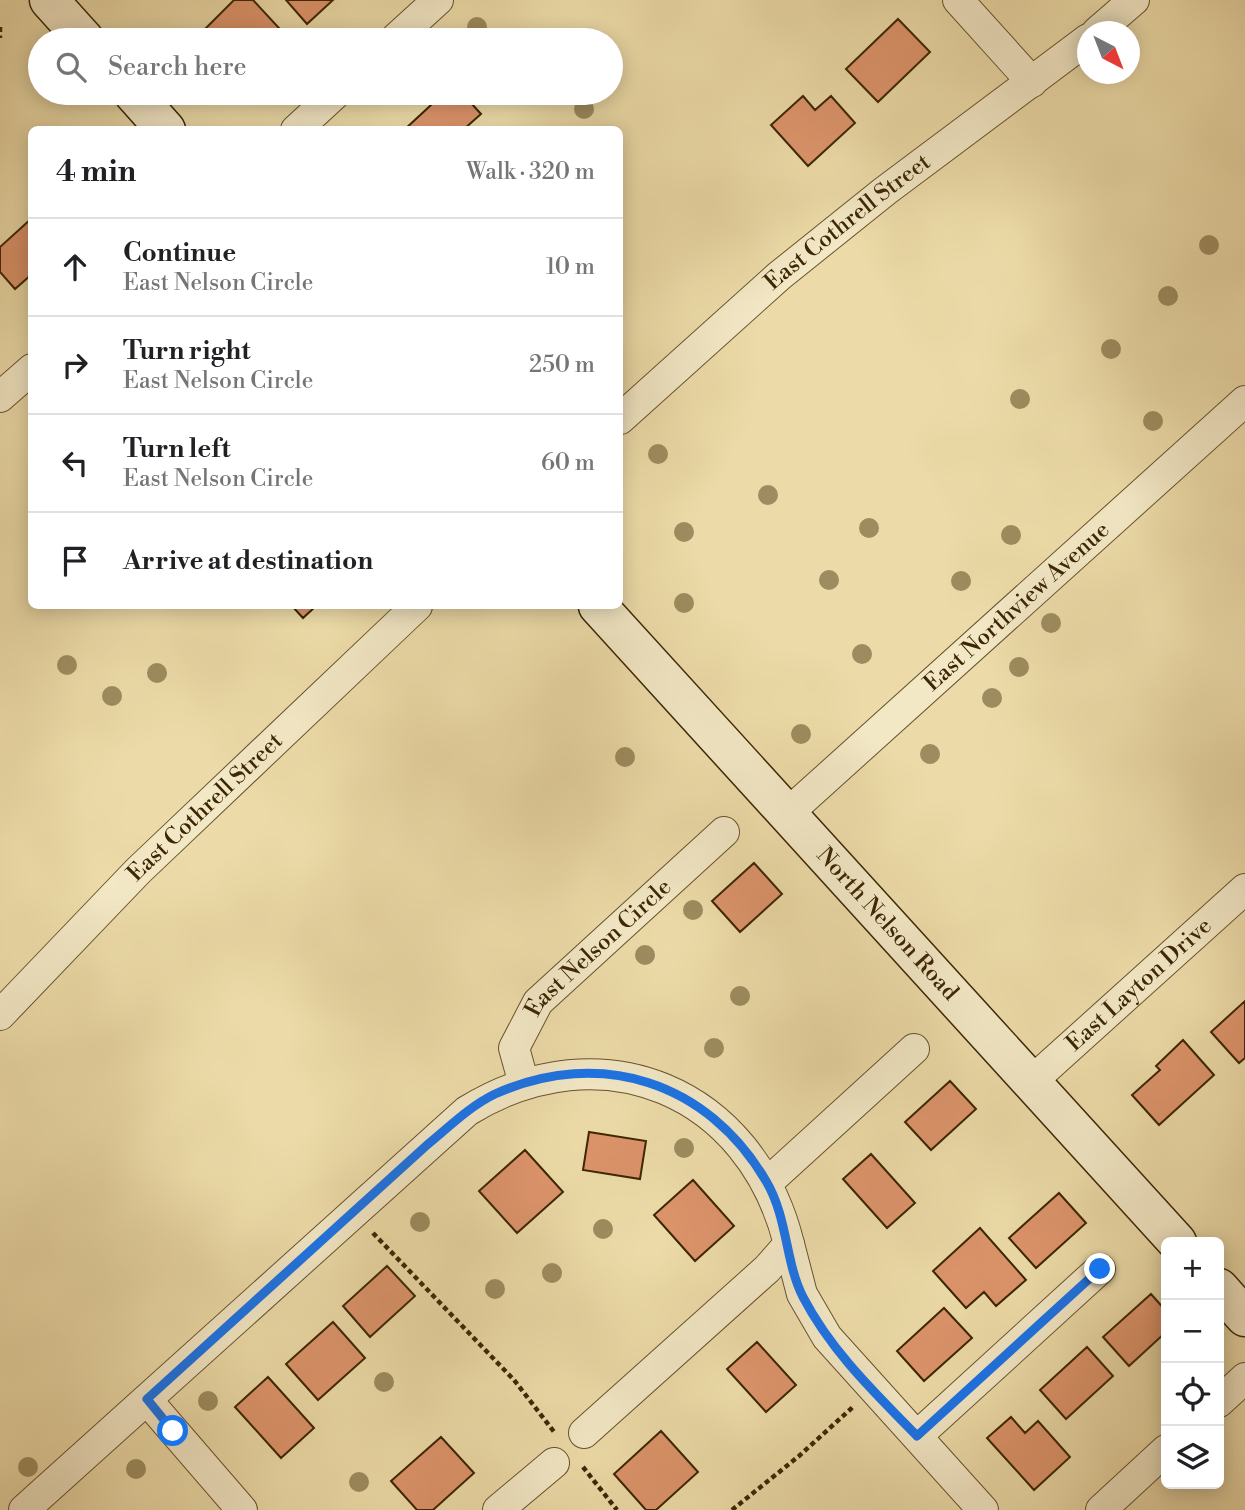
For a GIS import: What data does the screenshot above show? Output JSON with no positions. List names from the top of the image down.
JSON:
{
  "streets": {
    "street": [
      "East Cothrell Street",
      "East Northview Avenue",
      "North Nelson Road",
      "East Nelson Circle",
      "East Layton Drive"
    ]
  },
  "crossings": [
    ["East Northview Avenue", "North Nelson Road"],
    ["North Nelson Road", "East Layton Drive"]
  ],
  "north": "bottom right",
  "page": {
    "search": "Search here",
    "heading": ["4 min", "Walk · 320 m"],
    "list": [
      ["Continue", "East Nelson Circle", "10 m"],
      ["Turn right", "East Nelson Circle", "250 m"],
      ["Turn left", "East Nelson Circle", "60 m"],
      "Arrive at destination"
    ],
    "map_buttons": ["+", "−"]
  }
}
